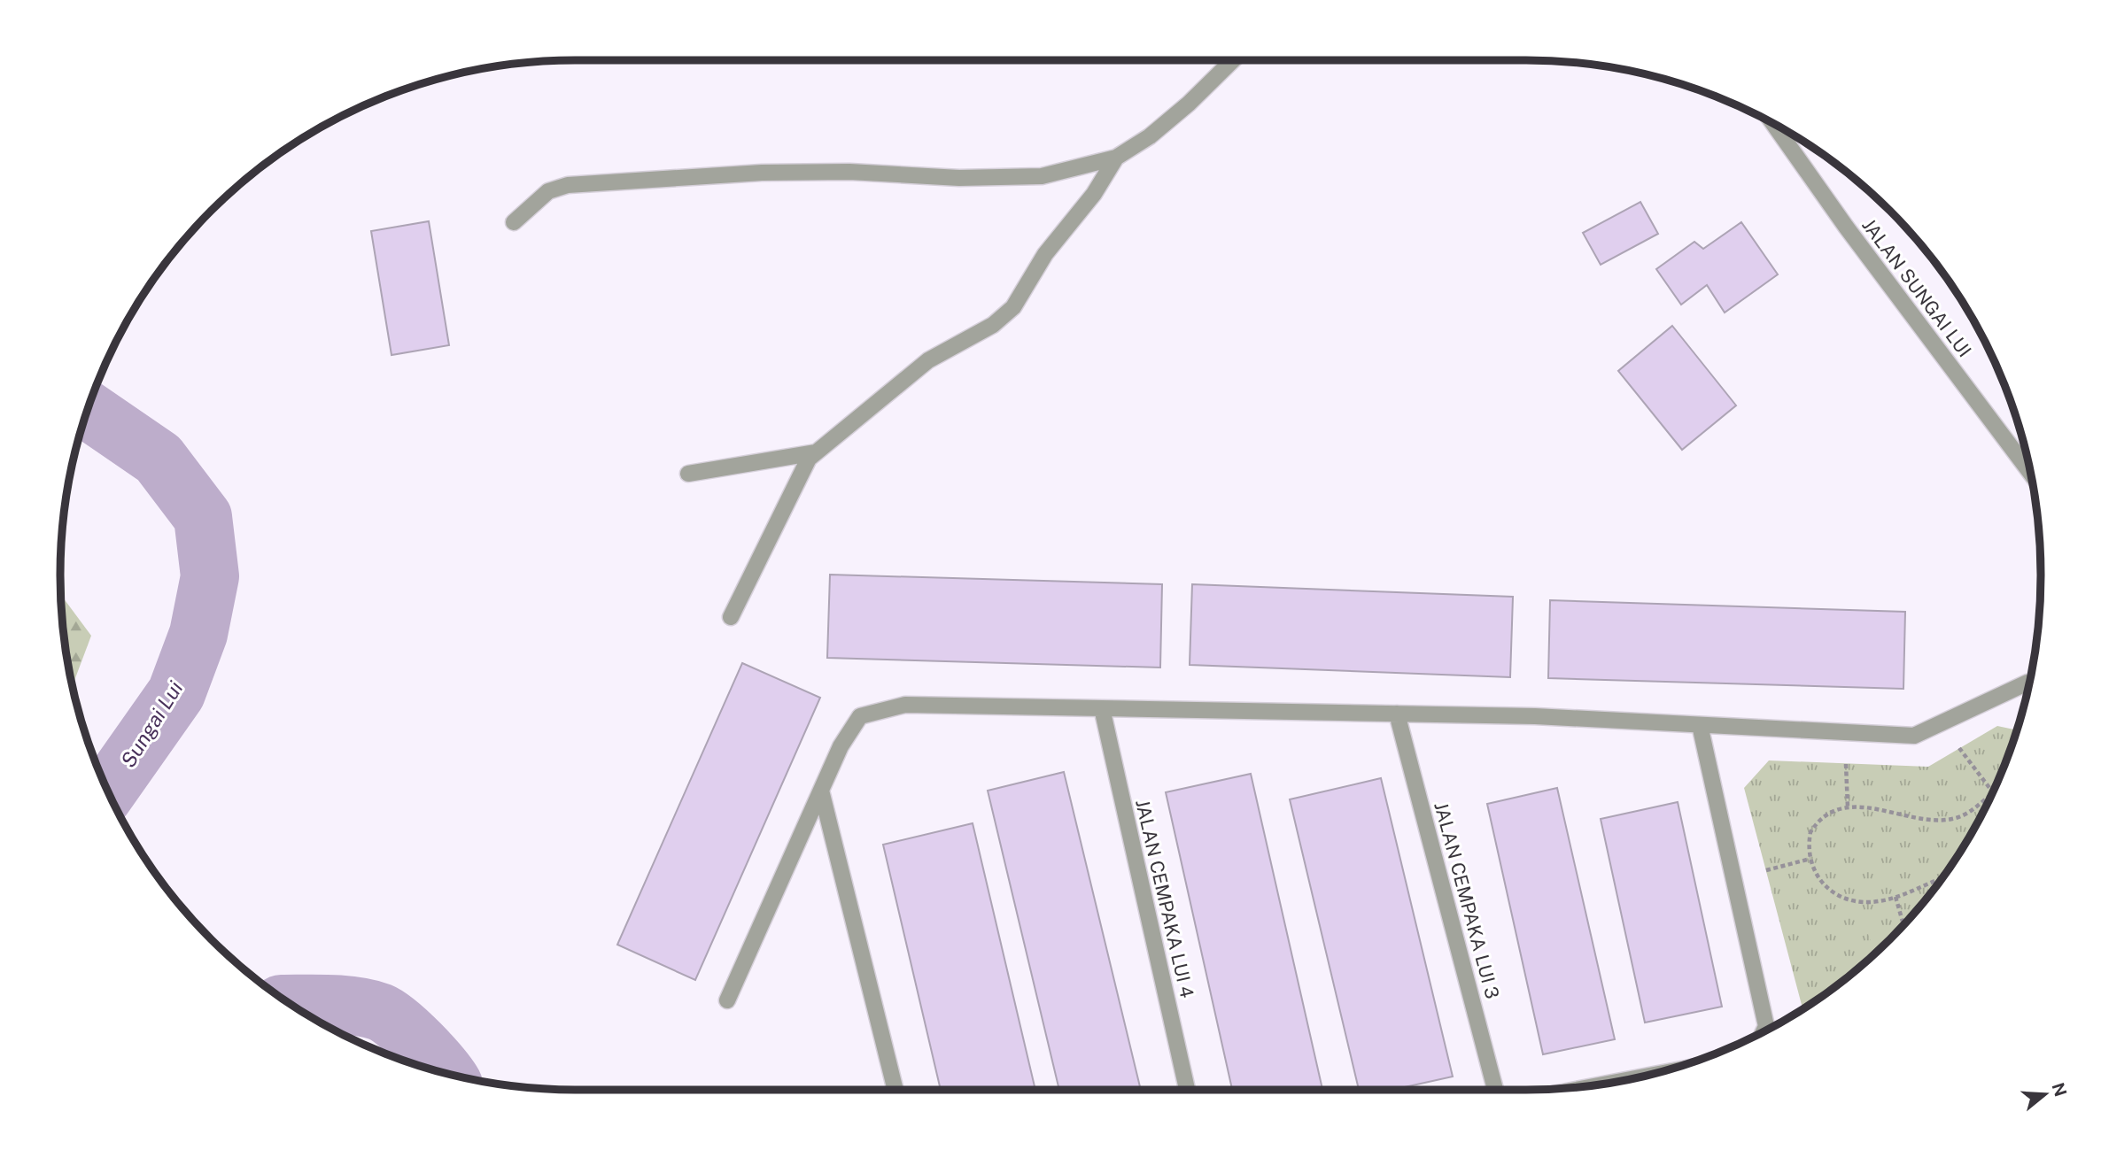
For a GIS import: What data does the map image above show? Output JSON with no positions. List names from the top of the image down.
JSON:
{
  "streets": {
    "street": ["JALAN SUNGAI LUI", "JALAN CEMPAKA LUI 4", "JALAN CEMPAKA LUI 3"]
  },
  "water": ["Sungai Lui"],
  "north": "right"
}
